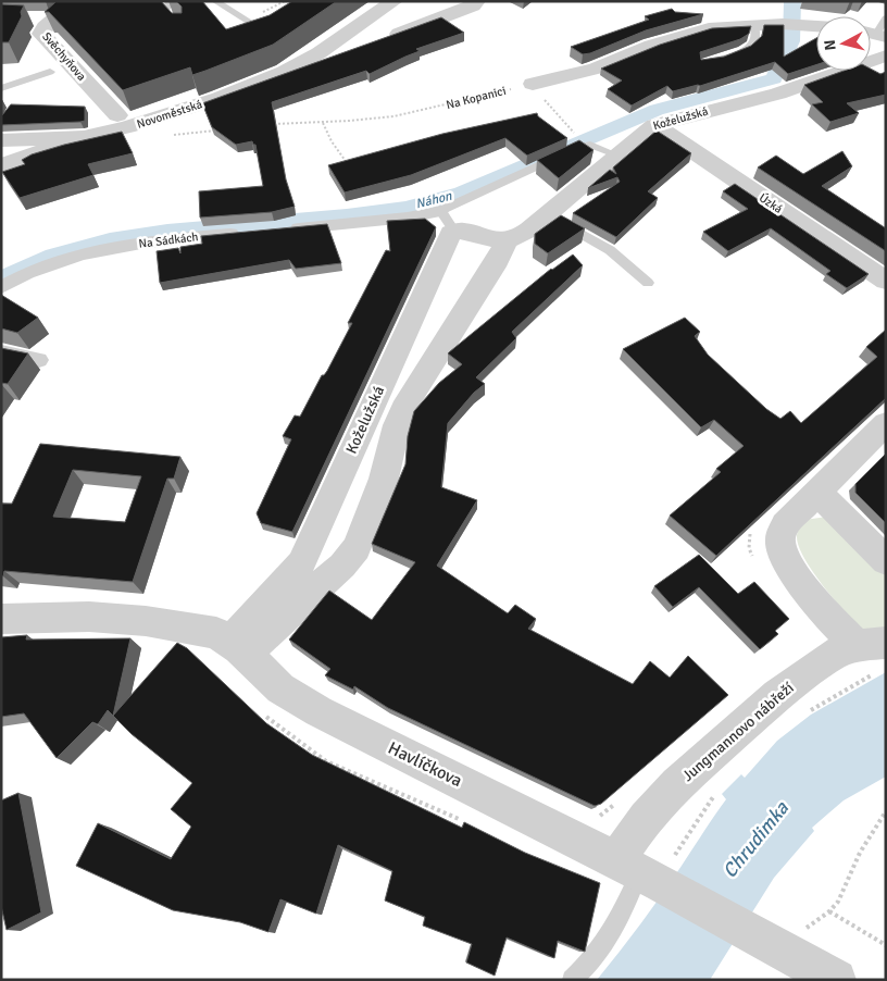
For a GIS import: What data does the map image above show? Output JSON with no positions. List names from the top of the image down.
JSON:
{
  "streets": {
    "street": [
      "Svěchyňova",
      "Novoměstská",
      "Koželužská",
      "Úzká",
      "Na Sádkách",
      "Jungmannovo nábřeží",
      "Havlíčkova"
    ],
    "path": ["Na Kopanici"]
  },
  "crossings": [
    ["Koželužská", "Úzká"],
    ["Koželužská", "Havlíčkova"],
    ["Jungmannovo nábřeží", "Havlíčkova"]
  ],
  "water": ["Náhon", "Chrudimka"],
  "north": "left"
}
